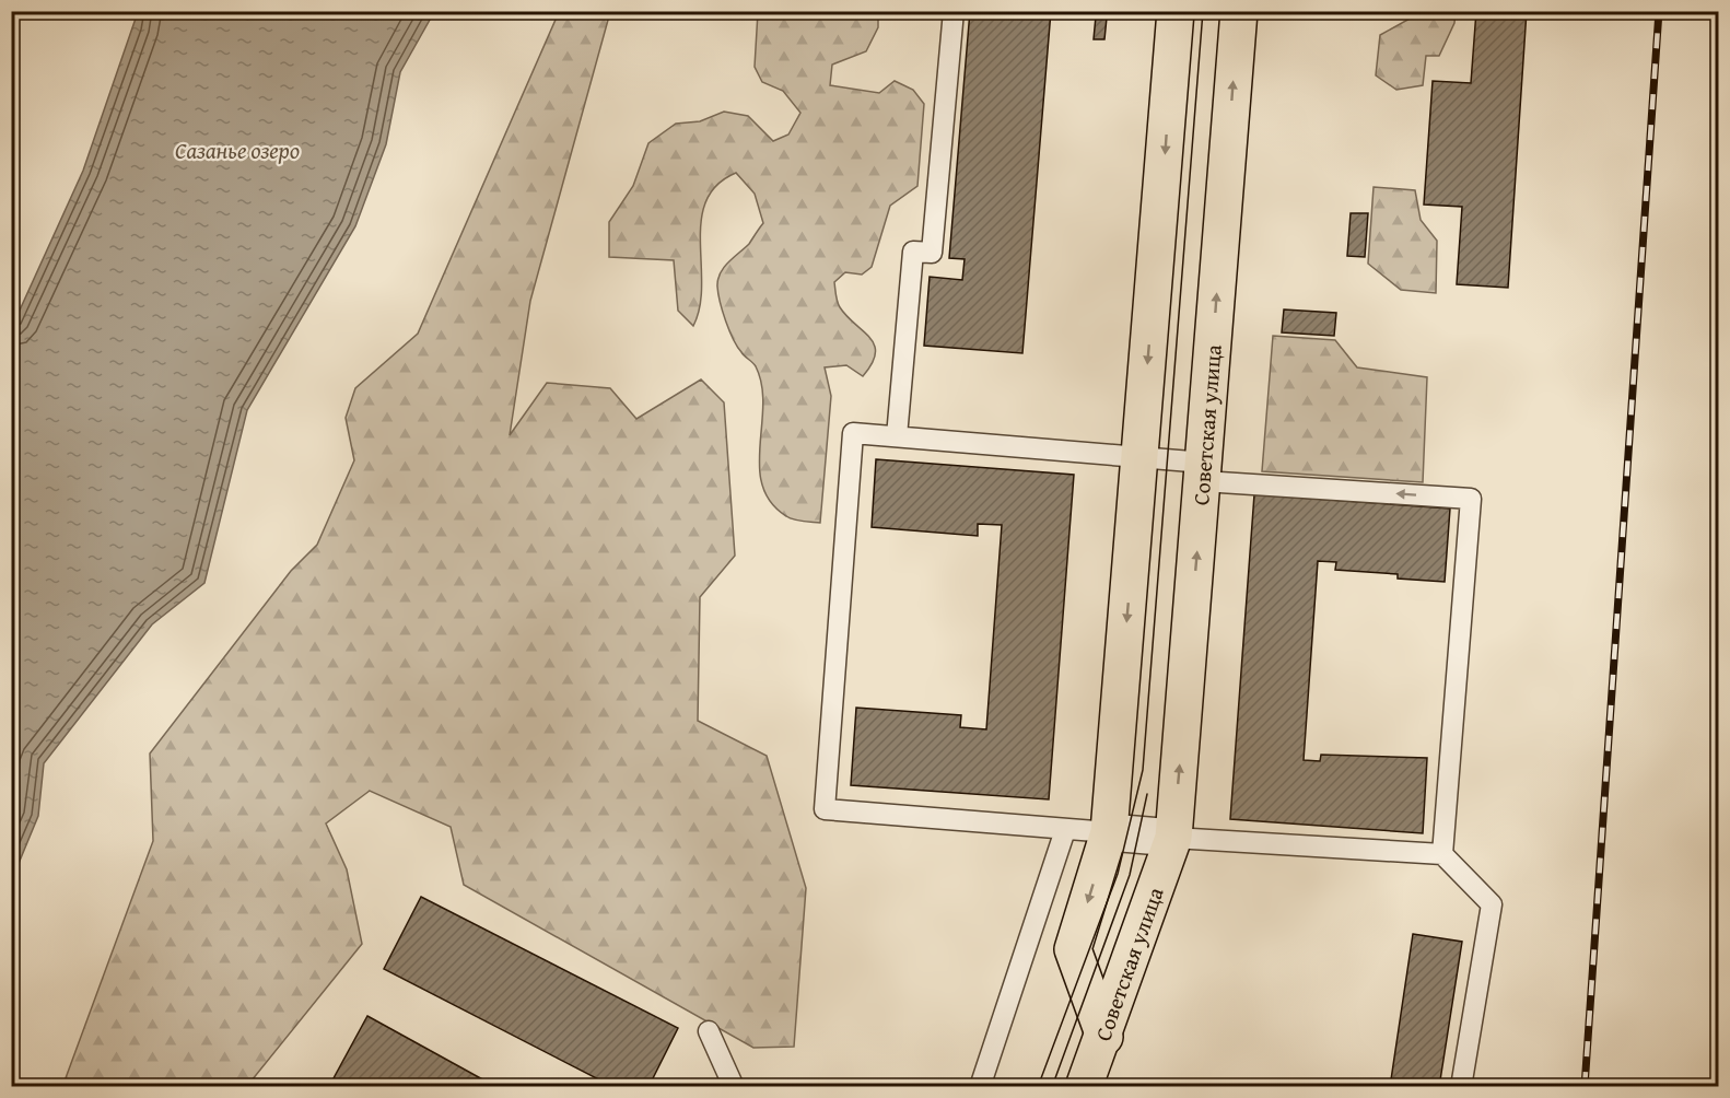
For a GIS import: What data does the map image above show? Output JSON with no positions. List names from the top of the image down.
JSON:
{
  "streets": {
    "main road": ["Советская улица"]
  },
  "water": ["Сазанье озеро"]
}
